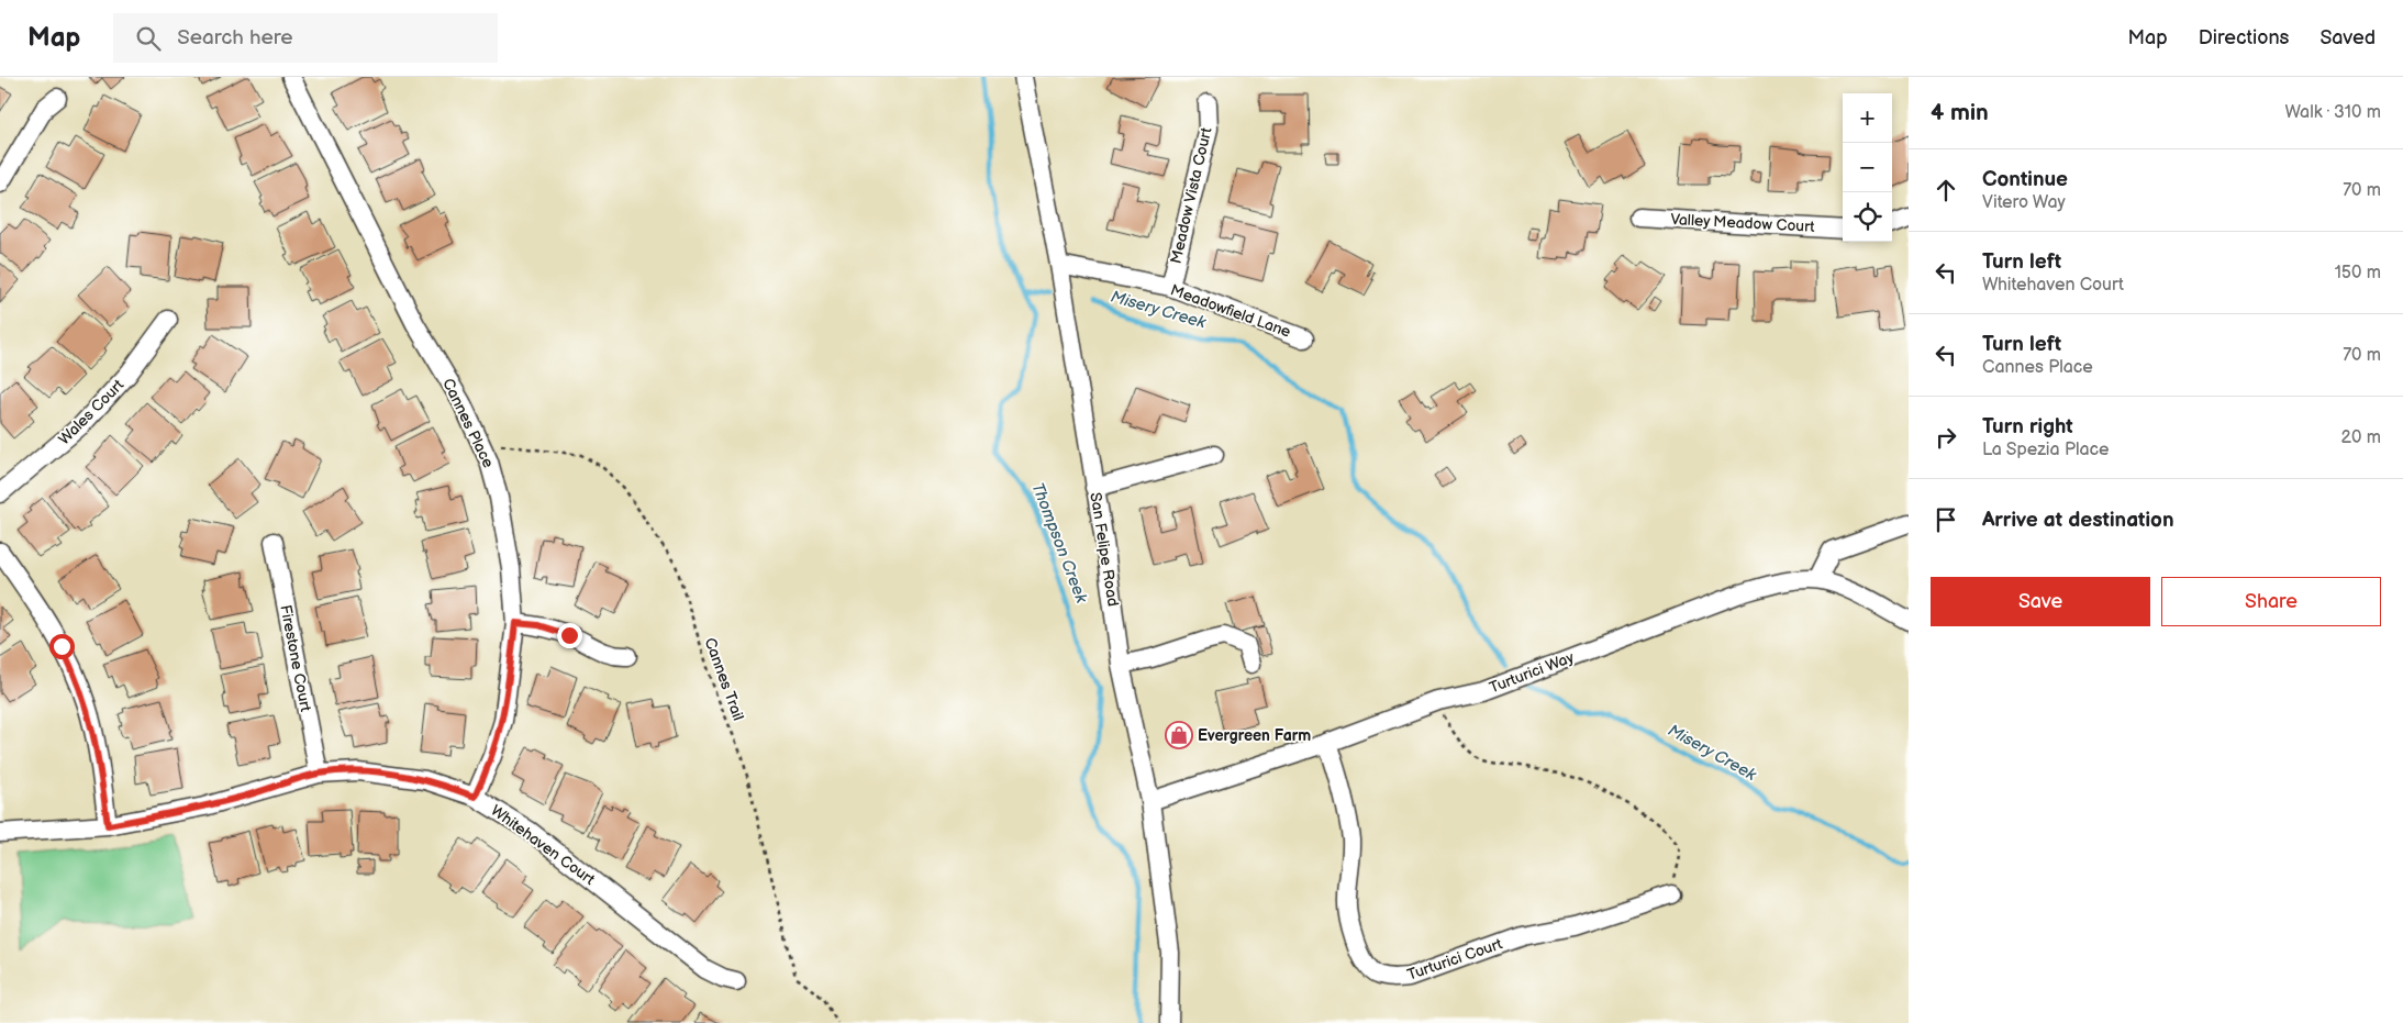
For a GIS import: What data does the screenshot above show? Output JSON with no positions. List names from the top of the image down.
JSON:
{
  "streets": {
    "street": [
      "Meadow Vista Court",
      "Valley Meadow Court",
      "Meadowfield Lane",
      "Wales Court",
      "Cannes Place",
      "San Felipe Road",
      "Firestone Court",
      "Turturici Way",
      "Whitehaven Court",
      "Turturici Court"
    ],
    "path": ["Cannes Trail"]
  },
  "crossings": [
    ["Meadow Vista Court", "Meadowfield Lane"],
    ["Meadowfield Lane", "San Felipe Road"],
    ["Cannes Place", "Cannes Trail"],
    ["Cannes Place", "Whitehaven Court"],
    ["San Felipe Road", "Turturici Way"],
    ["Firestone Court", "Whitehaven Court"],
    ["Turturici Way", "Turturici Court"]
  ],
  "water": ["Misery Creek", "Thompson Creek"],
  "places": {
    "shop": ["Evergreen Farm"]
  },
  "page": {
    "header": "Map",
    "search": "Search here",
    "nav": ["Map", "Directions", "Saved"],
    "heading": ["4 min", "Walk · 310 m"],
    "map_buttons": ["+", "−"],
    "list": [
      ["Continue", "Vitero Way", "70 m"],
      ["Turn left", "Whitehaven Court", "150 m"],
      ["Turn left", "Cannes Place", "70 m"],
      ["Turn right", "La Spezia Place", "20 m"],
      "Arrive at destination"
    ],
    "buttons": ["Save", "Share"]
  }
}
